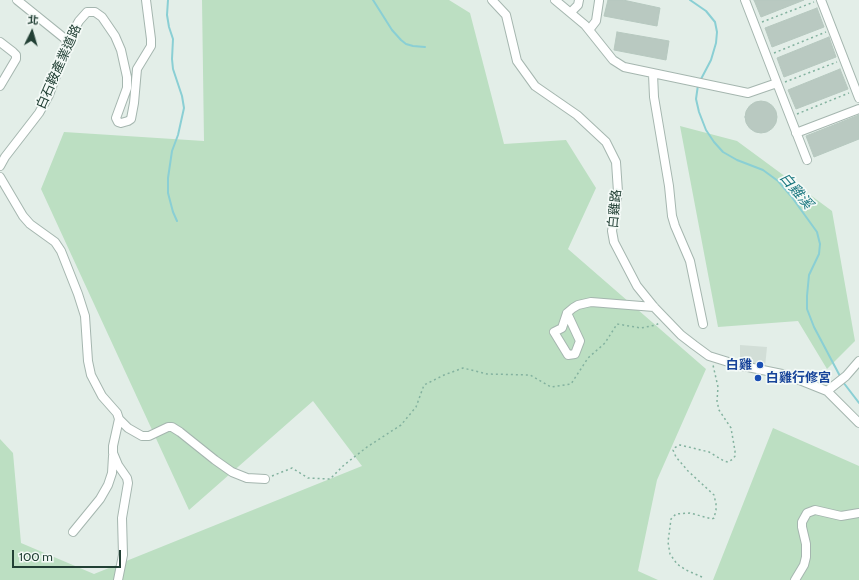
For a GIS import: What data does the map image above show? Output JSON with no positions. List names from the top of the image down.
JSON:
{
  "streets": {
    "street": ["白石鞍產業道路", "白雞路"]
  },
  "water": ["白雞溪"],
  "places": ["白雞", "白雞行修宮"],
  "scale_bar": "100 m",
  "north": "top"
}
